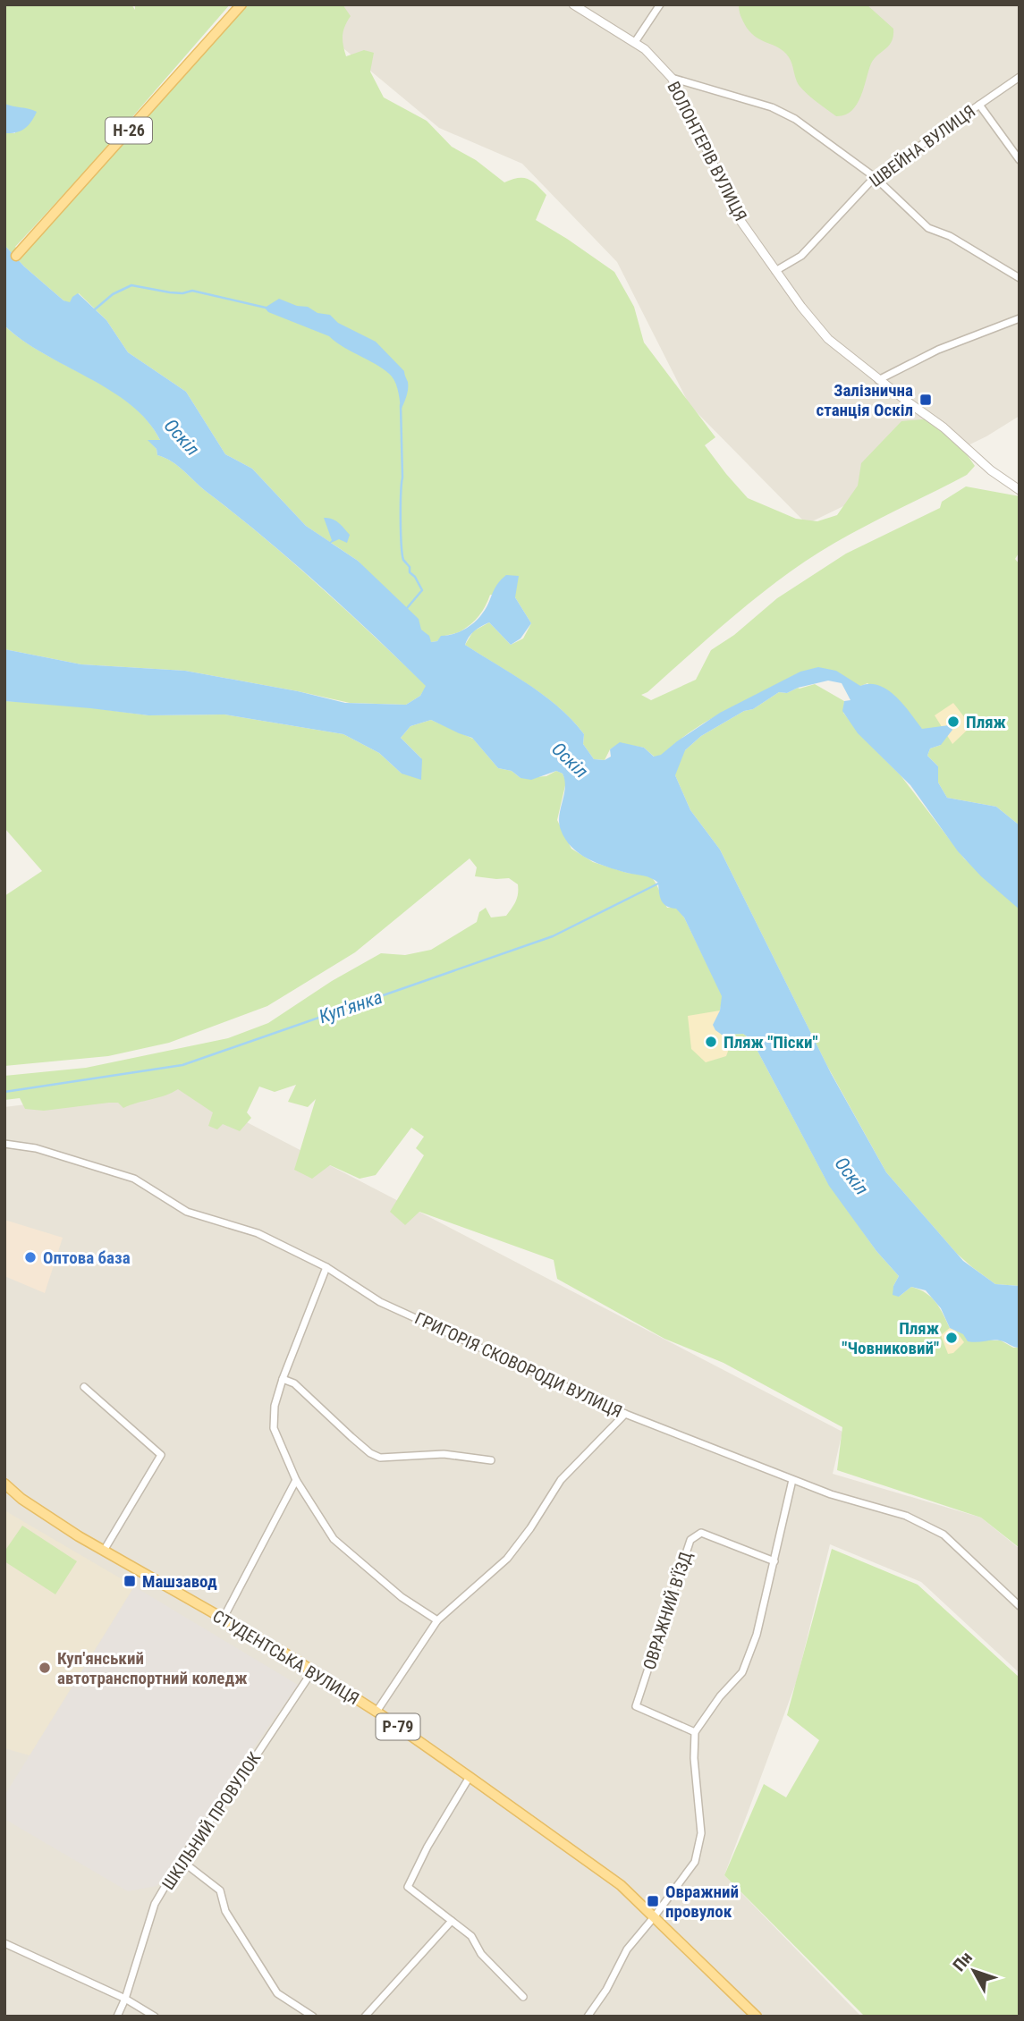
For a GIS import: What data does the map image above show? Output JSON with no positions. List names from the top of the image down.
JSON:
{
  "streets": {
    "main road": ["Н-26", "СТУДЕНТСЬКА ВУЛИЦЯ", "Р-79"],
    "street": [
      "ШВЕЙНА ВУЛИЦЯ",
      "ВОЛОНТЕРІВ ВУЛИЦЯ",
      "ГРИГОРІЯ СКОВОРОДИ ВУЛИЦЯ",
      "ОВРАЖНИЙ В'ЇЗД",
      "ШКІЛЬНИЙ ПРОВУЛОК"
    ]
  },
  "crossings": [
    ["ШВЕЙНА ВУЛИЦЯ", "ВОЛОНТЕРІВ ВУЛИЦЯ"],
    ["СТУДЕНТСЬКА ВУЛИЦЯ", "ШКІЛЬНИЙ ПРОВУЛОК"]
  ],
  "water": ["Оскіл", "Куп'янка"],
  "places": {
    "transit": ["Залізнична станція Оскіл", "Машзавод", "Овражний провулок"],
    "other": [
      "Пляж",
      "Пляж \"Піски\"",
      "Оптова база",
      "Пляж \"Човниковий\"",
      "Куп'янський автотранспортний коледж"
    ]
  },
  "north": "top left"
}
